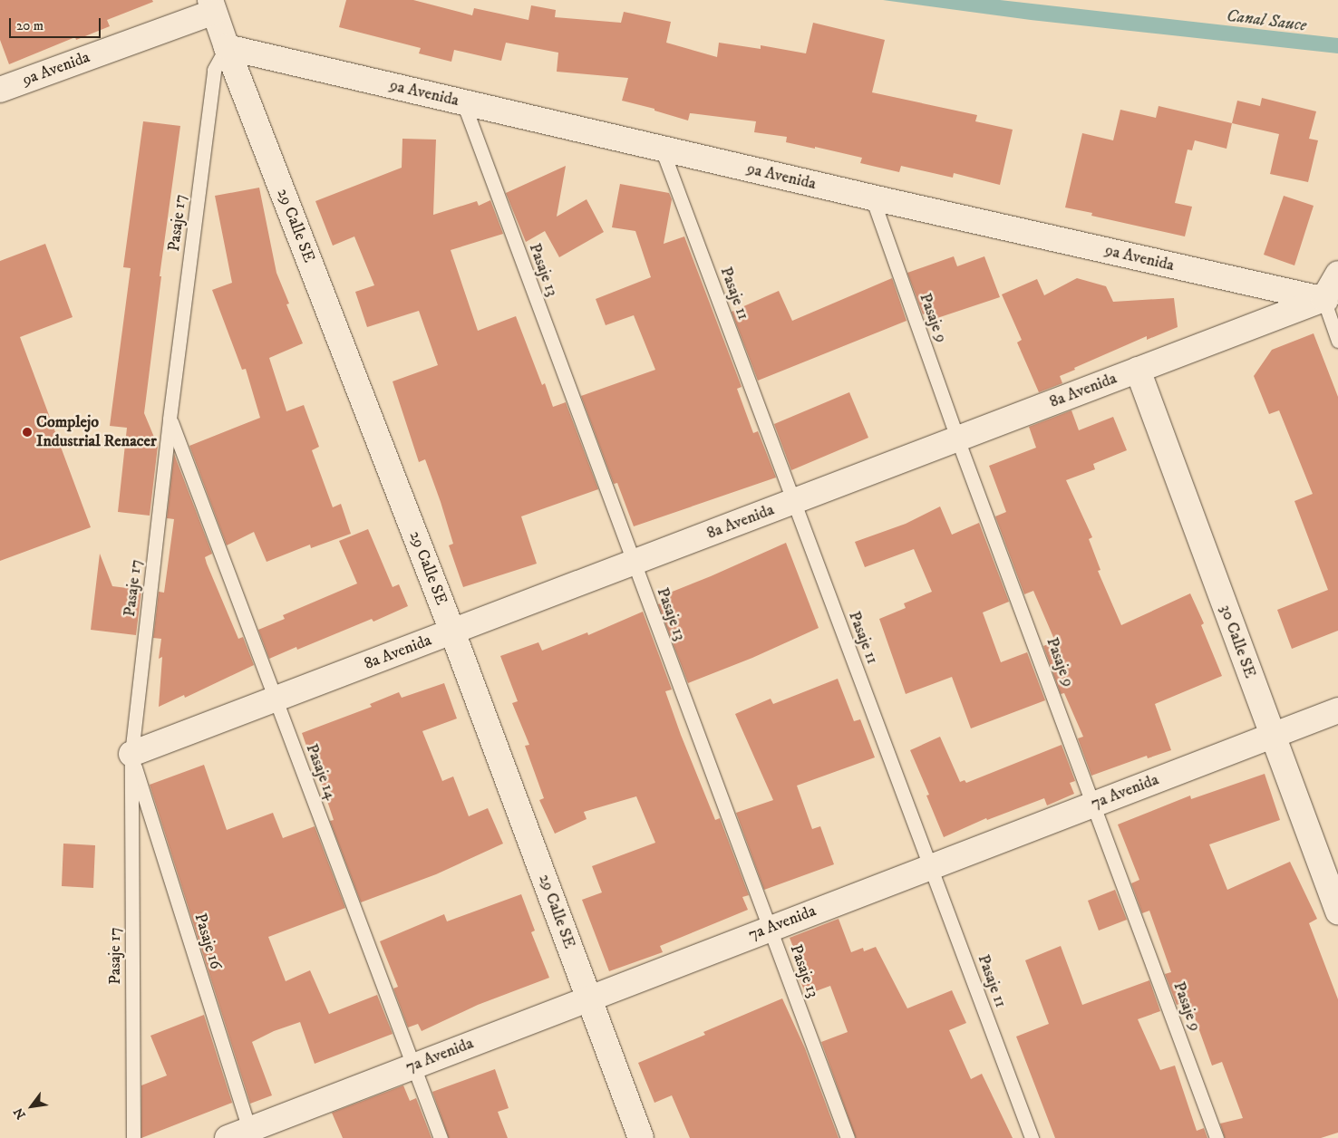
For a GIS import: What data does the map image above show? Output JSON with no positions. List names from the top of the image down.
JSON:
{
  "streets": {
    "street": [
      "9a Avenida",
      "29 Calle SE",
      "8a Avenida",
      "30 Calle SE",
      "7a Avenida"
    ],
    "lane": [
      "Pasaje 17",
      "Pasaje 13",
      "Pasaje 11",
      "Pasaje 9",
      "Pasaje 14",
      "Pasaje 16"
    ]
  },
  "crossings": [
    ["9a Avenida", "Pasaje 17"],
    ["9a Avenida", "29 Calle SE"],
    ["9a Avenida", "Pasaje 13"],
    ["9a Avenida", "Pasaje 11"],
    ["9a Avenida", "Pasaje 9"],
    ["9a Avenida", "8a Avenida"],
    ["Pasaje 17", "29 Calle SE"],
    ["Pasaje 17", "8a Avenida"],
    ["Pasaje 17", "Pasaje 14"],
    ["Pasaje 17", "Pasaje 16"],
    ["29 Calle SE", "8a Avenida"],
    ["29 Calle SE", "7a Avenida"],
    ["Pasaje 13", "8a Avenida"],
    ["Pasaje 13", "7a Avenida"],
    ["Pasaje 11", "8a Avenida"],
    ["Pasaje 11", "7a Avenida"],
    ["Pasaje 9", "8a Avenida"],
    ["Pasaje 9", "7a Avenida"],
    ["8a Avenida", "30 Calle SE"],
    ["8a Avenida", "Pasaje 14"],
    ["8a Avenida", "Pasaje 16"],
    ["30 Calle SE", "7a Avenida"],
    ["Pasaje 14", "7a Avenida"],
    ["7a Avenida", "Pasaje 16"]
  ],
  "water": ["Canal Sauce"],
  "places": ["Complejo Industrial Renacer"],
  "scale_bar": "20 m",
  "north": "bottom left"
}
